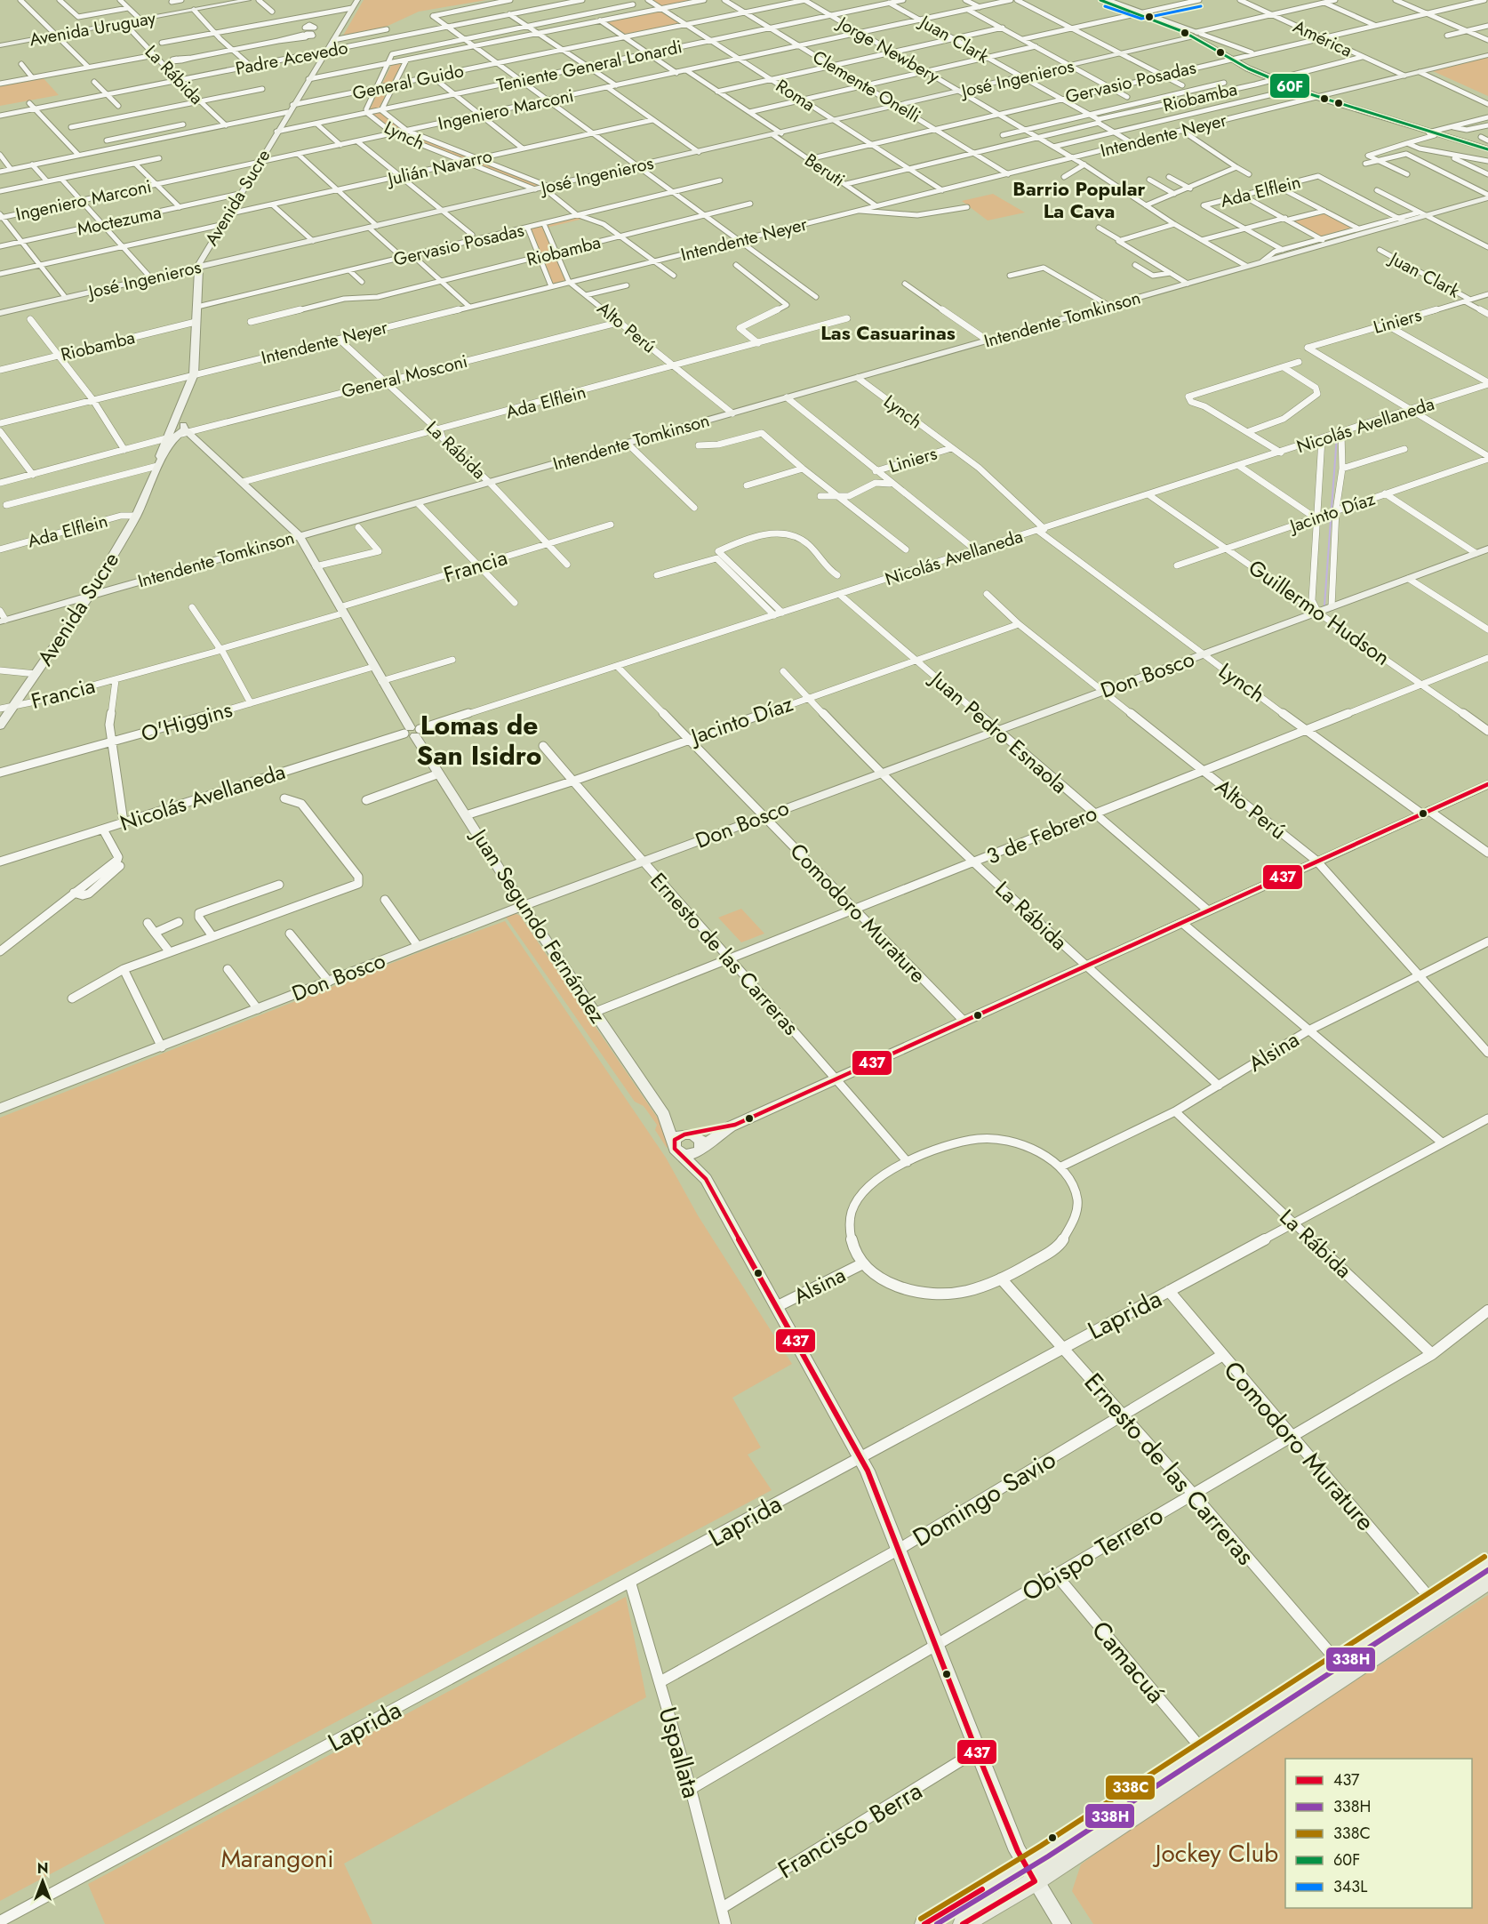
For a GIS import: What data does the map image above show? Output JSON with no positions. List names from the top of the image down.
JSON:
{
  "streets": {
    "main road": [
      "Avenida Uruguay",
      "José Ingenieros",
      "Intendente Neyer",
      "Avenida Sucre",
      "Intendente Tomkinson",
      "Don Bosco",
      "Juan Segundo Fernández"
    ],
    "street": [
      "América",
      "Juan Clark",
      "Jorge Newbery",
      "Padre Acevedo",
      "Teniente General Lonardi",
      "La Rábida",
      "General Guido",
      "Gervasio Posadas",
      "Clemente Onelli",
      "Roma",
      "Riobamba",
      "Ingeniero Marconi",
      "Lynch",
      "Julián Navarro",
      "Beruti",
      "Ada Elflein",
      "Moctezuma",
      "Liniers",
      "Alto Perú",
      "General Mosconi",
      "Nicolás Avellaneda",
      "Jacinto Díaz",
      "Francia",
      "Guillermo Hudson",
      "O'Higgins",
      "Juan Pedro Esnaola",
      "3 de Febrero",
      "Comodoro Murature",
      "Ernesto de las Carreras",
      "Alsina",
      "Laprida",
      "Domingo Savio",
      "Obispo Terrero",
      "Camacuá",
      "Uspallata",
      "Francisco Berra"
    ]
  },
  "crossings": [
    ["Avenida Uruguay", "La Rábida"],
    ["América", "José Ingenieros"],
    ["América", "Gervasio Posadas"],
    ["América", "Riobamba"],
    ["América", "Intendente Neyer"],
    ["Juan Clark", "Teniente General Lonardi"],
    ["Juan Clark", "José Ingenieros"],
    ["Juan Clark", "Gervasio Posadas"],
    ["Juan Clark", "Riobamba"],
    ["Juan Clark", "Ingeniero Marconi"],
    ["Juan Clark", "Intendente Neyer"],
    ["Juan Clark", "Liniers"],
    ["Jorge Newbery", "Teniente General Lonardi"],
    ["Jorge Newbery", "José Ingenieros"],
    ["Jorge Newbery", "General Guido"],
    ["Jorge Newbery", "Gervasio Posadas"],
    ["Jorge Newbery", "Riobamba"],
    ["Jorge Newbery", "Ingeniero Marconi"],
    ["Jorge Newbery", "Intendente Neyer"],
    ["Jorge Newbery", "Intendente Tomkinson"],
    ["Padre Acevedo", "La Rábida"],
    ["Padre Acevedo", "Avenida Sucre"],
    ["Teniente General Lonardi", "Clemente Onelli"],
    ["Teniente General Lonardi", "Roma"],
    ["Teniente General Lonardi", "Lynch"],
    ["Teniente General Lonardi", "Avenida Sucre"],
    ["La Rábida", "General Guido"],
    ["La Rábida", "Intendente Neyer"],
    ["La Rábida", "Ada Elflein"],
    ["La Rábida", "Intendente Tomkinson"],
    ["La Rábida", "General Mosconi"],
    ["La Rábida", "Jacinto Díaz"],
    ["La Rábida", "Francia"],
    ["La Rábida", "Don Bosco"],
    ["La Rábida", "3 de Febrero"],
    ["La Rábida", "Alsina"],
    ["La Rábida", "Laprida"],
    ["La Rábida", "Obispo Terrero"],
    ["José Ingenieros", "Clemente Onelli"],
    ["José Ingenieros", "Roma"],
    ["José Ingenieros", "Lynch"],
    ["José Ingenieros", "Beruti"],
    ["José Ingenieros", "Avenida Sucre"],
    ["General Guido", "Clemente Onelli"],
    ["General Guido", "Roma"],
    ["General Guido", "Lynch"],
    ["General Guido", "Avenida Sucre"],
    ["Gervasio Posadas", "Clemente Onelli"],
    ["Gervasio Posadas", "Roma"],
    ["Gervasio Posadas", "Lynch"],
    ["Gervasio Posadas", "Beruti"],
    ["Gervasio Posadas", "Avenida Sucre"],
    ["Gervasio Posadas", "Alto Perú"],
    ["Clemente Onelli", "Riobamba"],
    ["Clemente Onelli", "Ingeniero Marconi"],
    ["Clemente Onelli", "Intendente Neyer"],
    ["Roma", "Riobamba"],
    ["Roma", "Ingeniero Marconi"],
    ["Roma", "Intendente Neyer"],
    ["Riobamba", "Lynch"],
    ["Riobamba", "Beruti"],
    ["Riobamba", "Avenida Sucre"],
    ["Riobamba", "Alto Perú"],
    ["Ingeniero Marconi", "Lynch"],
    ["Ingeniero Marconi", "Beruti"],
    ["Ingeniero Marconi", "Avenida Sucre"],
    ["Lynch", "Intendente Neyer"],
    ["Lynch", "Julián Navarro"],
    ["Lynch", "Intendente Tomkinson"],
    ["Lynch", "Liniers"],
    ["Lynch", "Nicolás Avellaneda"],
    ["Lynch", "Don Bosco"],
    ["Lynch", "3 de Febrero"],
    ["Intendente Neyer", "Beruti"],
    ["Intendente Neyer", "Avenida Sucre"],
    ["Intendente Neyer", "Alto Perú"],
    ["Julián Navarro", "Avenida Sucre"],
    ["Ada Elflein", "Avenida Sucre"],
    ["Ada Elflein", "Intendente Tomkinson"],
    ["Ada Elflein", "Alto Perú"],
    ["Ada Elflein", "Juan Segundo Fernández"],
    ["Avenida Sucre", "Moctezuma"],
    ["Avenida Sucre", "Intendente Tomkinson"],
    ["Avenida Sucre", "General Mosconi"],
    ["Avenida Sucre", "Francia"],
    ["Avenida Sucre", "Juan Segundo Fernández"],
    ["Intendente Tomkinson", "Alto Perú"],
    ["Intendente Tomkinson", "Juan Segundo Fernández"],
    ["Liniers", "Nicolás Avellaneda"],
    ["Alto Perú", "General Mosconi"],
    ["Alto Perú", "Jacinto Díaz"],
    ["Alto Perú", "Don Bosco"],
    ["Alto Perú", "3 de Febrero"],
    ["Alto Perú", "Alsina"],
    ["General Mosconi", "Juan Segundo Fernández"],
    ["Nicolás Avellaneda", "Guillermo Hudson"],
    ["Nicolás Avellaneda", "Juan Pedro Esnaola"],
    ["Nicolás Avellaneda", "Comodoro Murature"],
    ["Nicolás Avellaneda", "Juan Segundo Fernández"],
    ["Jacinto Díaz", "Guillermo Hudson"],
    ["Jacinto Díaz", "Juan Pedro Esnaola"],
    ["Jacinto Díaz", "Comodoro Murature"],
    ["Jacinto Díaz", "Juan Segundo Fernández"],
    ["Jacinto Díaz", "Ernesto de las Carreras"],
    ["Francia", "Juan Segundo Fernández"],
    ["Guillermo Hudson", "Don Bosco"],
    ["Guillermo Hudson", "3 de Febrero"],
    ["Don Bosco", "Juan Pedro Esnaola"],
    ["Don Bosco", "Comodoro Murature"],
    ["Don Bosco", "Juan Segundo Fernández"],
    ["Don Bosco", "Ernesto de las Carreras"],
    ["O'Higgins", "Juan Segundo Fernández"],
    ["Juan Pedro Esnaola", "3 de Febrero"],
    ["3 de Febrero", "Comodoro Murature"],
    ["3 de Febrero", "Juan Segundo Fernández"],
    ["3 de Febrero", "Ernesto de las Carreras"],
    ["Comodoro Murature", "Laprida"],
    ["Comodoro Murature", "Domingo Savio"],
    ["Comodoro Murature", "Obispo Terrero"],
    ["Juan Segundo Fernández", "Alsina"],
    ["Juan Segundo Fernández", "Laprida"],
    ["Juan Segundo Fernández", "Domingo Savio"],
    ["Juan Segundo Fernández", "Obispo Terrero"],
    ["Juan Segundo Fernández", "Francisco Berra"],
    ["Ernesto de las Carreras", "Alsina"],
    ["Ernesto de las Carreras", "Laprida"],
    ["Ernesto de las Carreras", "Domingo Savio"],
    ["Ernesto de las Carreras", "Obispo Terrero"],
    ["Laprida", "Uspallata"],
    ["Domingo Savio", "Uspallata"],
    ["Obispo Terrero", "Camacuá"],
    ["Obispo Terrero", "Uspallata"],
    ["Uspallata", "Francisco Berra"]
  ],
  "districts": ["Barrio Popular La Cava", "Las Casuarinas", "Lomas de San Isidro"],
  "parks": ["Jockey Club", "Marangoni"],
  "lines": [
    "transit line 60F",
    "transit line 343L",
    "transit line 437",
    "transit line 338C",
    "transit line 338H"
  ],
  "legend": [
    "437",
    "338H",
    "338C",
    "60F",
    "343L"
  ],
  "north": "top"
}
